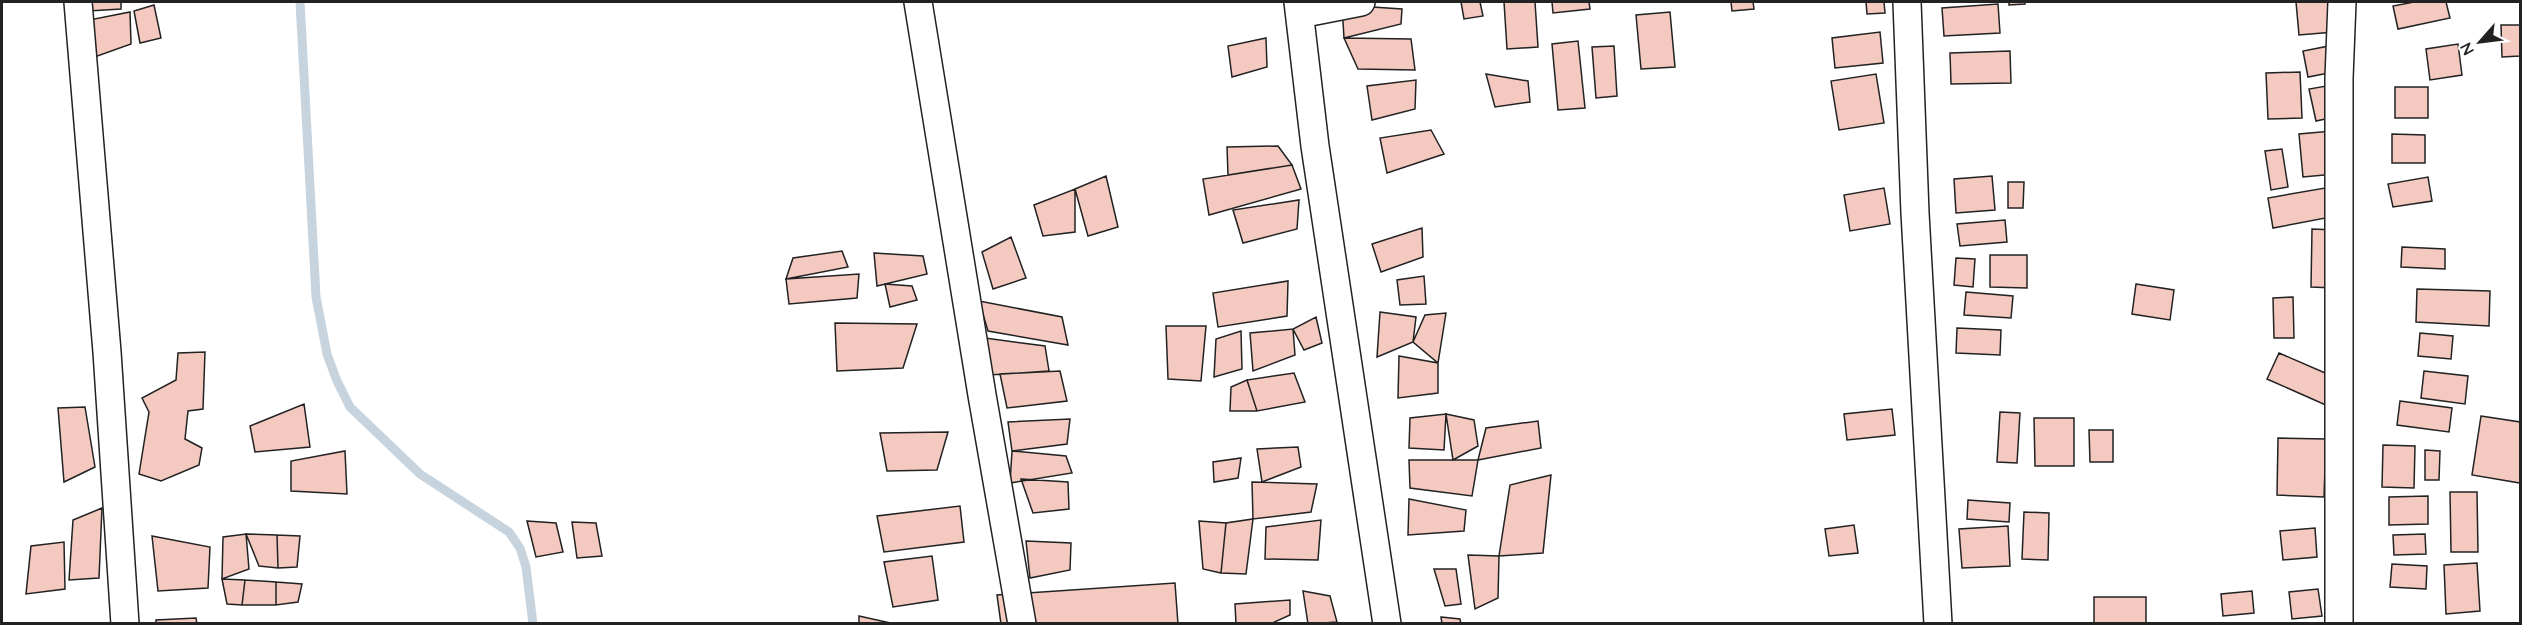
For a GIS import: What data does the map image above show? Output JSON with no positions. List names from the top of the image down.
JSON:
{
  "north": "bottom left"
}
